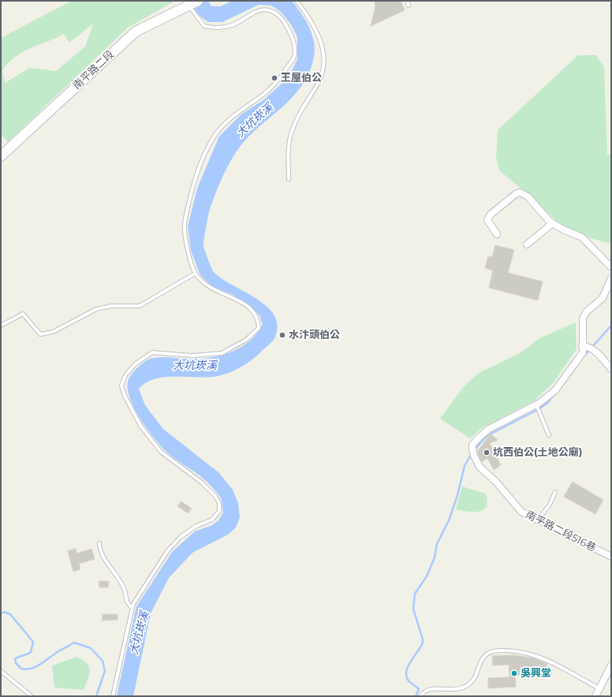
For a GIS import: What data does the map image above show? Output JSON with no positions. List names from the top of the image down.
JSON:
{
  "streets": {
    "street": ["南平路二段", "南平路二段516巷"]
  },
  "water": ["大坑崁溪"],
  "places": [
    "王屋伯公",
    "水汴頭伯公",
    "坑西伯公(土地公廟)",
    "吳興堂"
  ]
}
